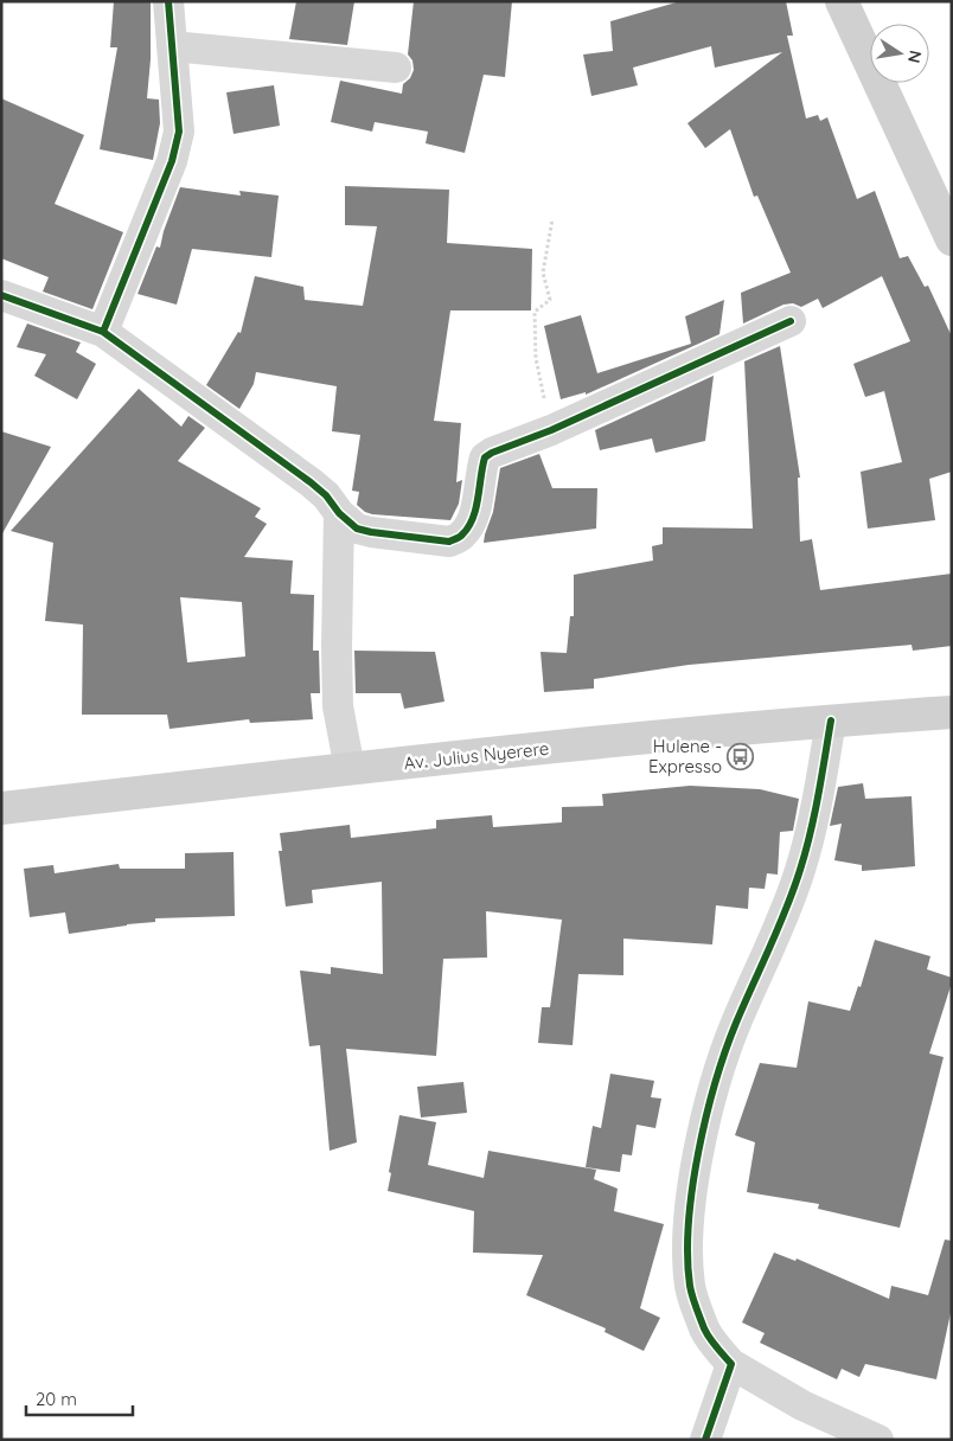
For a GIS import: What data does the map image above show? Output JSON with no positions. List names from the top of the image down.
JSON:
{
  "streets": {
    "main road": ["Av. Julius Nyerere"]
  },
  "places": {
    "bus stop": ["Hulene - Expresso"]
  },
  "scale_bar": "20 m",
  "north": "right"
}
